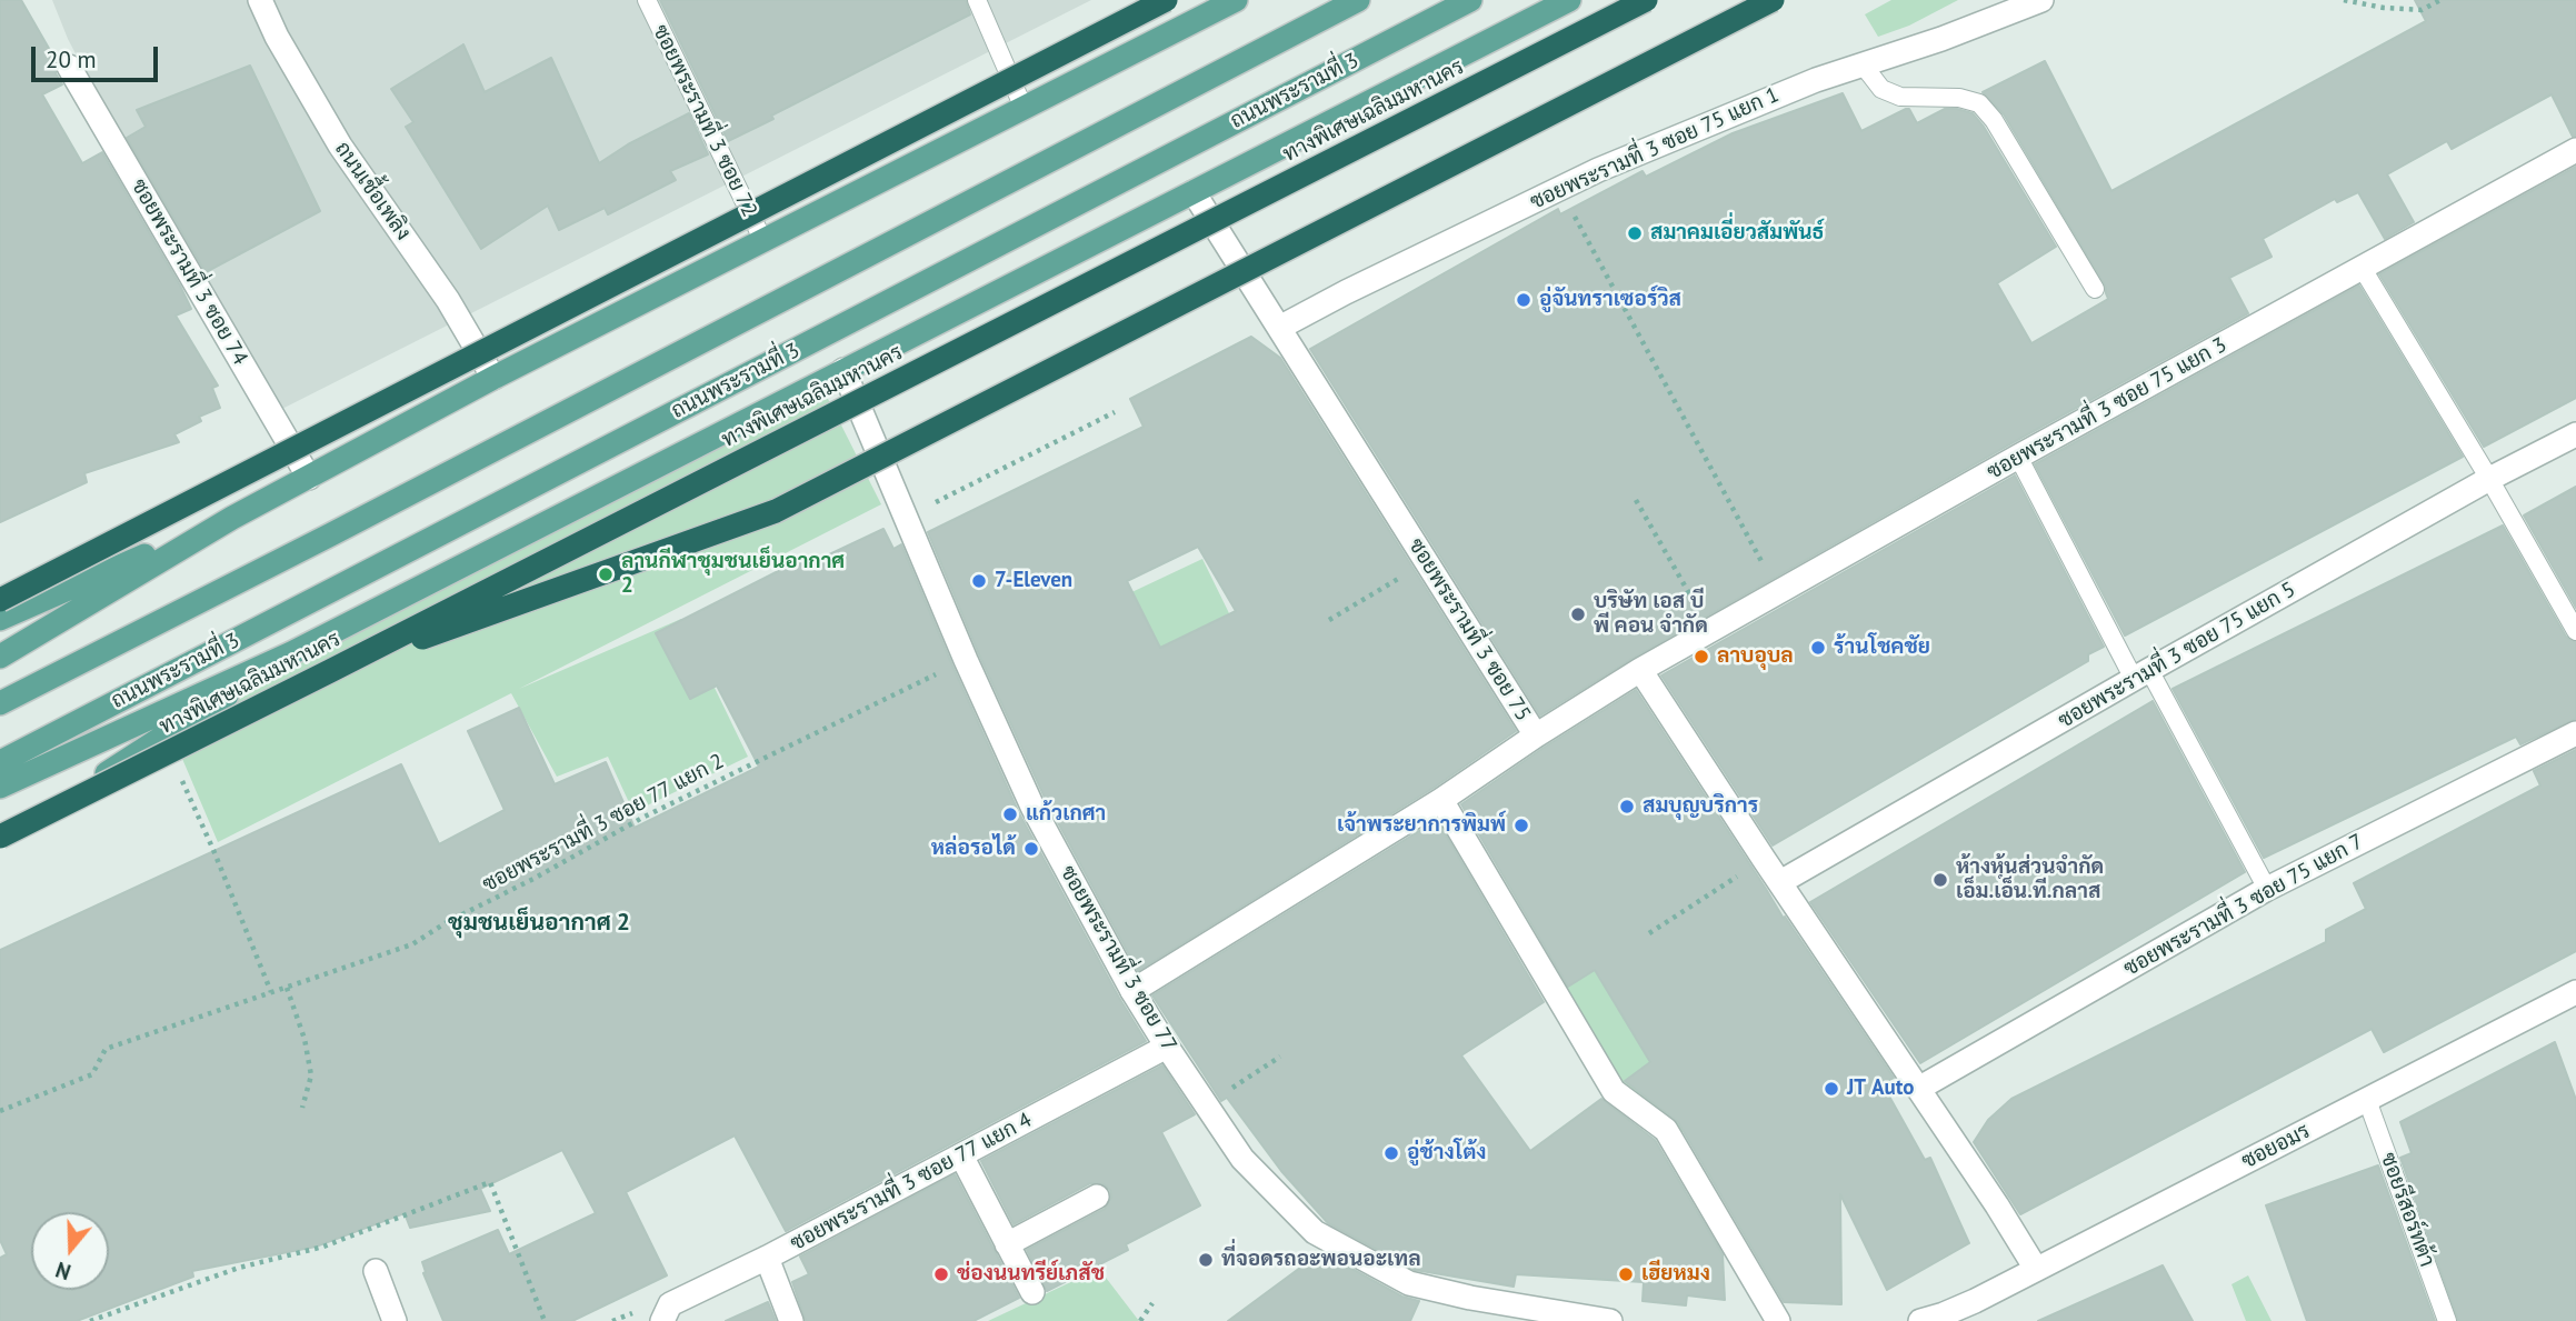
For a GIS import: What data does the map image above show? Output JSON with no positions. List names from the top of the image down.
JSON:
{
  "streets": {
    "highway": ["ทางพิเศษเฉลิมมหานคร"],
    "main road": ["ถนนพระรามที่ 3"],
    "street": [
      "ซอยพระรามที่ 3 ซอย 75 แยก 1",
      "ถนนเชื้อเพลิง",
      "ซอยพระรามที่ 3 ซอย 74",
      "ซอยพระรามที่ 3 ซอย 75 แยก 3",
      "ซอยพระรามที่ 3 ซอย 75",
      "ซอยพระรามที่ 3 ซอย 75 แยก 5",
      "ซอยพระรามที่ 3 ซอย 75 แยก 7",
      "ซอยพระรามที่ 3 ซอย 77",
      "ซอยอมร",
      "ซอยพระรามที่ 3 ซอย 77 แยก 4"
    ],
    "lane": ["ซอยพระรามที่ 3 ซอย 72", "ซอยรีสอร์ทต้า"],
    "path": ["ซอยพระรามที่ 3 ซอย 77 แยก 2"]
  },
  "crossings": [
    ["ถนนพระรามที่ 3", "ซอยพระรามที่ 3 ซอย 75"],
    ["ถนนพระรามที่ 3", "ซอยพระรามที่ 3 ซอย 77"],
    ["ซอยพระรามที่ 3 ซอย 75 แยก 1", "ซอยพระรามที่ 3 ซอย 75"],
    ["ซอยพระรามที่ 3 ซอย 75 แยก 3", "ซอยพระรามที่ 3 ซอย 75"],
    ["ซอยพระรามที่ 3 ซอย 77 แยก 2", "ซอยพระรามที่ 3 ซอย 77"],
    ["ซอยพระรามที่ 3 ซอย 77", "ซอยพระรามที่ 3 ซอย 77 แยก 4"],
    ["ซอยอมร", "ซอยรีสอร์ทต้า"]
  ],
  "districts": ["ชุมชนเย็นอากาศ 2"],
  "places": [
    "สมาคมเอี่ยวสัมพันธ์",
    "อู่จันทราเซอร์วิส",
    "ลานกีฬาชุมชนเย็นอากาศ 2",
    "7-Eleven",
    "บริษัท เอส บี พี คอน จำกัด",
    "ร้านโชคชัย",
    "ลาบอุบล",
    "สมบุญบริการ",
    "แก้วเกศา",
    "เจ้าพระยาการพิมพ์",
    "หล่อรอได้",
    "ห้างหุ้นส่วนจำกัด เอ็ม.เอ็น.ที.กลาส",
    "JT Auto",
    "อู่ช้างโต้ง",
    "ที่จอดรถอะพอนอะเทล",
    "ช่องนนทรีย์เภสัช",
    "เฮียหมง"
  ],
  "scale_bar": "20 m",
  "north": "bottom"
}
